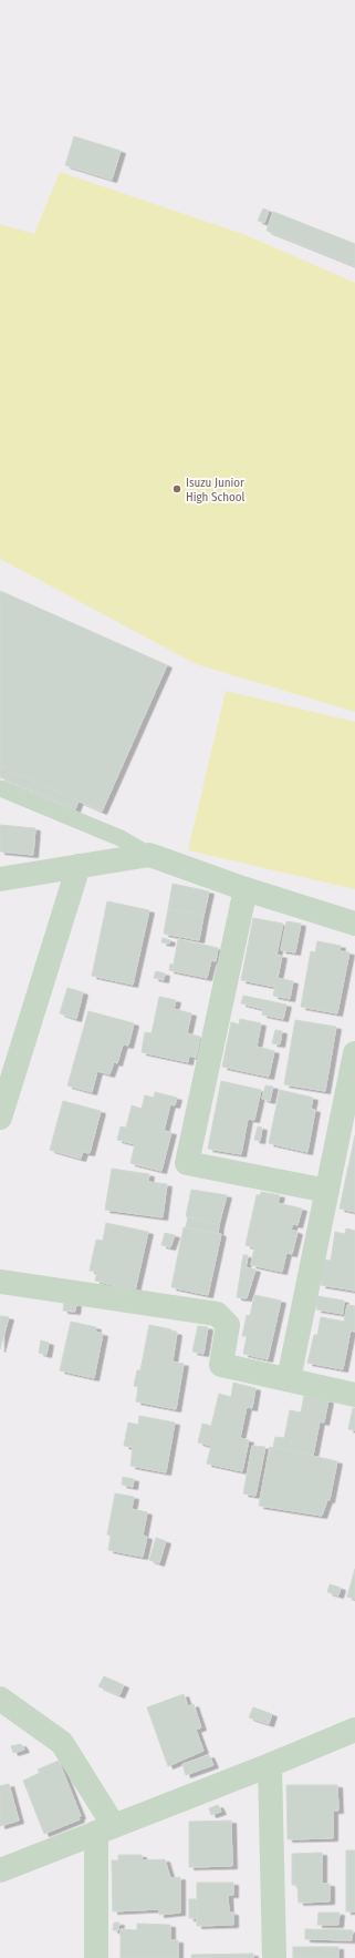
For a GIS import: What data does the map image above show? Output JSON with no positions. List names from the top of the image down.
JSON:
{
  "places": ["Isuzu Junior High School"]
}
